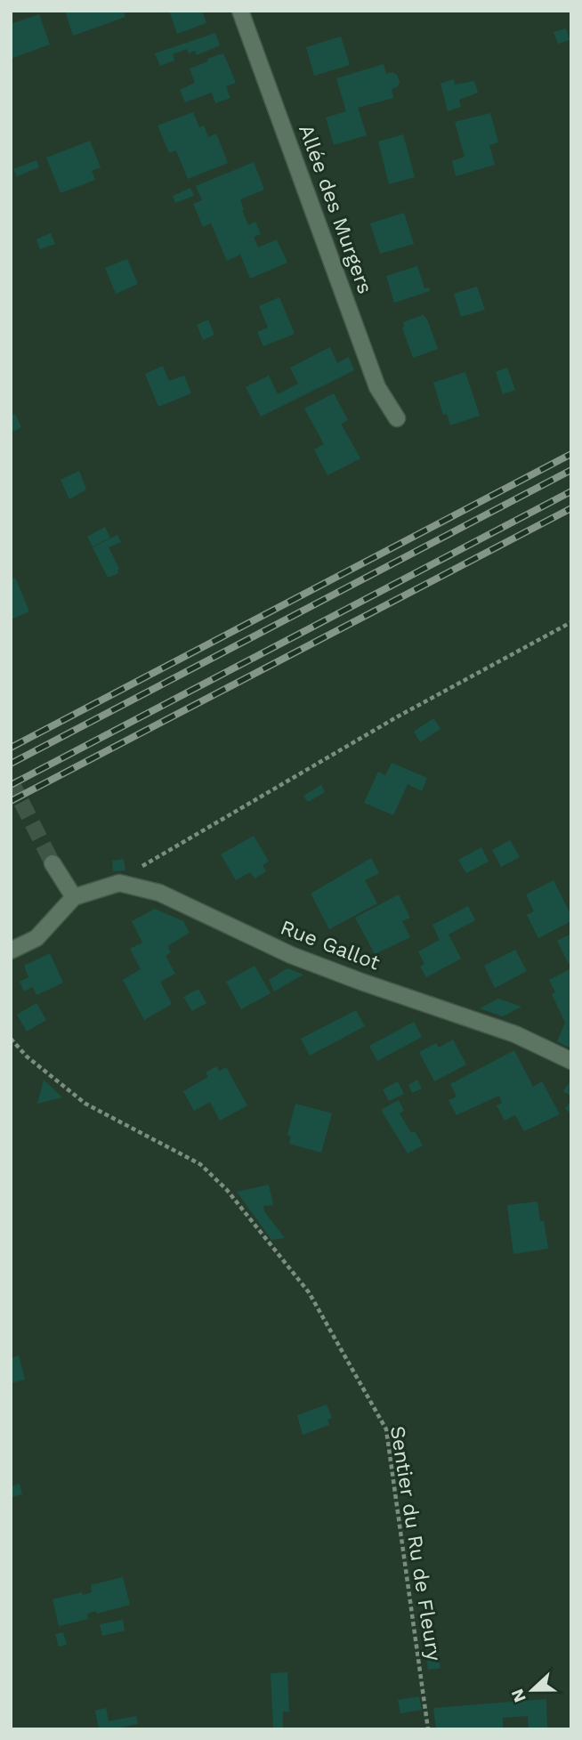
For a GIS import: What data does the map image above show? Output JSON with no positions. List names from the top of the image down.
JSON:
{
  "streets": {
    "street": ["Allée des Murgers", "Rue Gallot"],
    "path": ["Sentier du Ru de Fleury"]
  },
  "north": "left"
}
